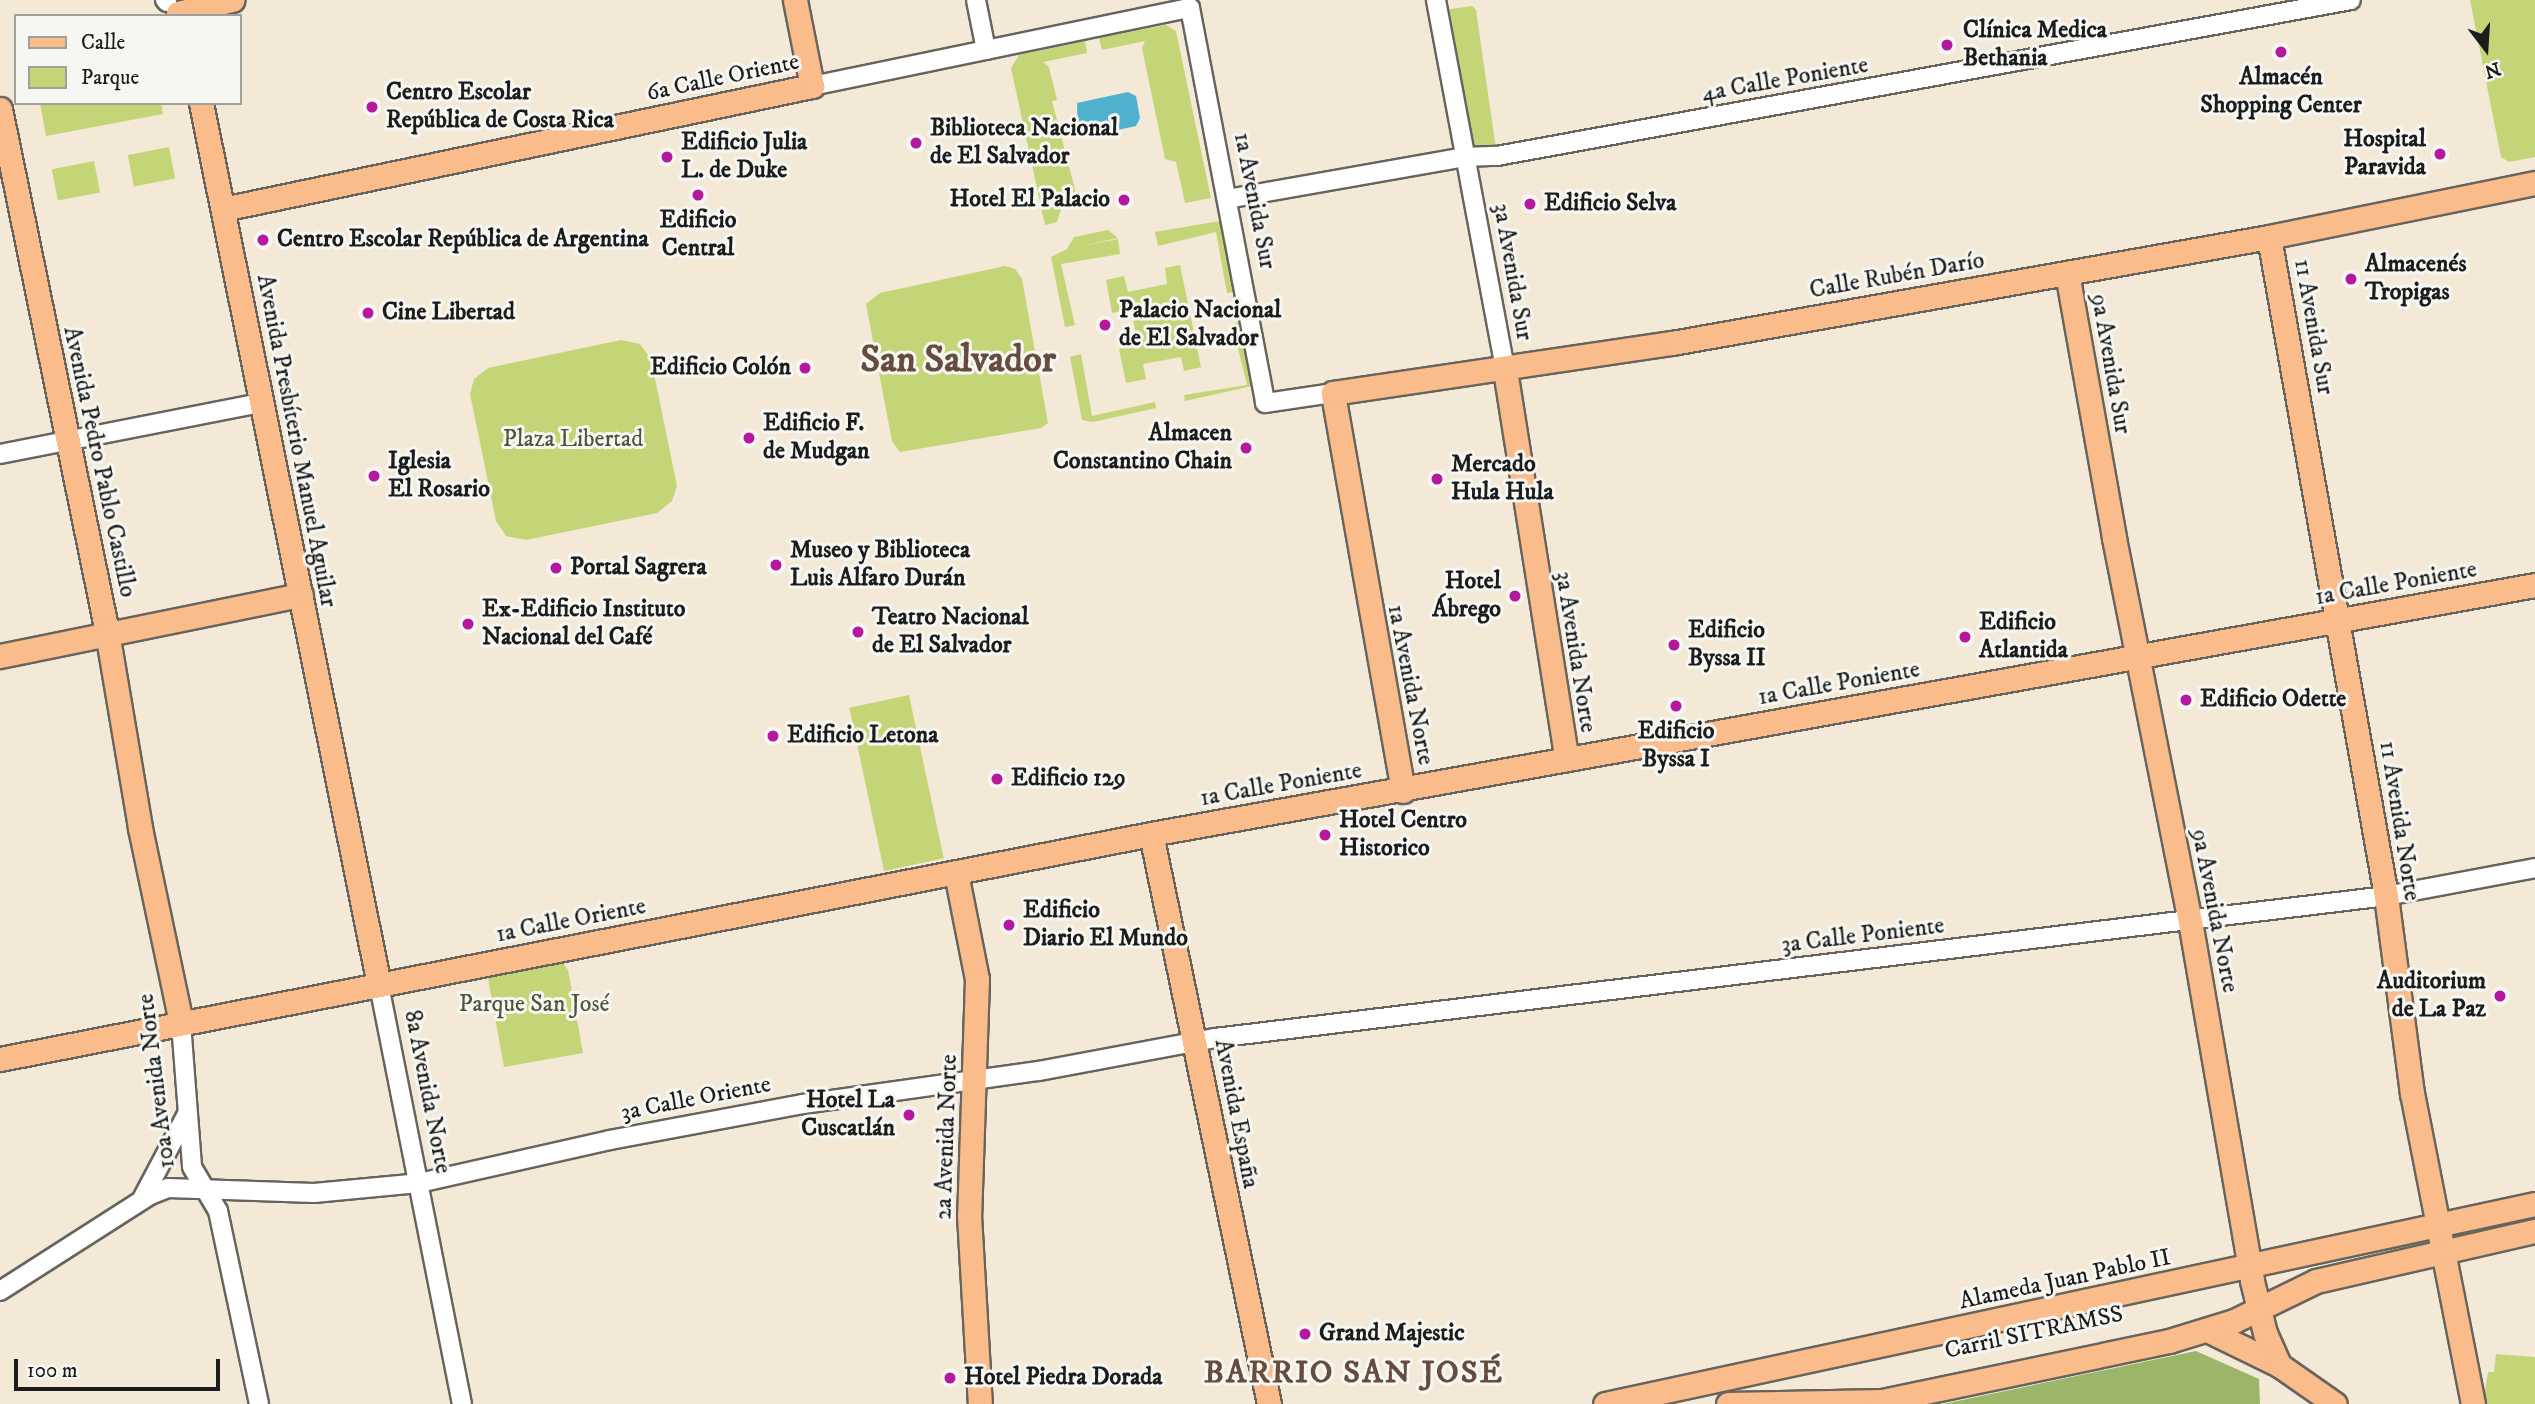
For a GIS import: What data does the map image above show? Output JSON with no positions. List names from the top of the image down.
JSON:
{
  "streets": {
    "main road": [
      "6a Calle Oriente",
      "3a Avenida Sur",
      "Calle Rubén Darío",
      "11 Avenida Sur",
      "9a Avenida Sur",
      "Avenida Presbíterio Manuel Aguilar",
      "Avenida Pedro Pablo Castillo",
      "1a Calle Poniente",
      "3a Avenida Norte",
      "1a Avenida Norte",
      "11 Avenida Norte",
      "9a Avenida Norte",
      "1a Calle Oriente",
      "10a Avenida Norte",
      "8a Avenida Norte",
      "Avenida España",
      "2a Avenida Norte",
      "Alameda Juan Pablo II",
      "Carril SITRAMSS"
    ],
    "street": [
      "4a Calle Poniente",
      "1a Avenida Sur",
      "3a Calle Poniente",
      "3a Calle Oriente"
    ]
  },
  "crossings": [
    ["6a Calle Oriente", "1a Avenida Sur"],
    ["6a Calle Oriente", "Avenida Presbíterio Manuel Aguilar"],
    ["4a Calle Poniente", "1a Avenida Sur"],
    ["4a Calle Poniente", "3a Avenida Sur"],
    ["1a Avenida Sur", "Calle Rubén Darío"],
    ["3a Avenida Sur", "Calle Rubén Darío"],
    ["3a Avenida Sur", "3a Avenida Norte"],
    ["Calle Rubén Darío", "11 Avenida Sur"],
    ["Calle Rubén Darío", "9a Avenida Sur"],
    ["Calle Rubén Darío", "1a Avenida Norte"],
    ["11 Avenida Sur", "11 Avenida Norte"],
    ["9a Avenida Sur", "9a Avenida Norte"],
    ["Avenida Presbíterio Manuel Aguilar", "8a Avenida Norte"],
    ["Avenida Pedro Pablo Castillo", "10a Avenida Norte"],
    ["1a Calle Poniente", "3a Avenida Norte"],
    ["1a Calle Poniente", "1a Avenida Norte"],
    ["1a Calle Poniente", "11 Avenida Norte"],
    ["1a Calle Poniente", "9a Avenida Norte"],
    ["1a Calle Poniente", "1a Calle Oriente"],
    ["1a Calle Poniente", "Avenida España"],
    ["11 Avenida Norte", "3a Calle Poniente"],
    ["11 Avenida Norte", "Alameda Juan Pablo II"],
    ["11 Avenida Norte", "Carril SITRAMSS"],
    ["9a Avenida Norte", "3a Calle Poniente"],
    ["9a Avenida Norte", "Alameda Juan Pablo II"],
    ["9a Avenida Norte", "Carril SITRAMSS"],
    ["1a Calle Oriente", "10a Avenida Norte"],
    ["1a Calle Oriente", "8a Avenida Norte"],
    ["1a Calle Oriente", "Avenida España"],
    ["1a Calle Oriente", "2a Avenida Norte"],
    ["3a Calle Poniente", "3a Calle Oriente"],
    ["3a Calle Poniente", "Avenida España"],
    ["10a Avenida Norte", "3a Calle Oriente"],
    ["8a Avenida Norte", "3a Calle Oriente"],
    ["3a Calle Oriente", "Avenida España"],
    ["3a Calle Oriente", "2a Avenida Norte"],
    ["Alameda Juan Pablo II", "Carril SITRAMSS"]
  ],
  "districts": ["San Salvador", "BARRIO SAN JOSÉ"],
  "parks": ["Plaza Libertad", "Parque San José"],
  "places": [
    "Clínica Medica Bethania",
    "Almacén Shopping Center",
    "Centro Escolar República de Costa Rica",
    "Biblioteca Nacional de El Salvador",
    "Hospital Paravida",
    "Edificio Julia L. de Duke",
    "Edificio Central",
    "Hotel El Palacio",
    "Edificio Selva",
    "Centro Escolar República de Argentina",
    "Almacenés Tropigas",
    "Cine Libertad",
    "Palacio Nacional de El Salvador",
    "Edificio Colón",
    "Edificio F. de Mudgan",
    "Almacen Constantino Chain",
    "Iglesia El Rosario",
    "Mercado Hula Hula",
    "Museo y Biblioteca Luis Alfaro Durán",
    "Portal Sagrera",
    "Hotel Ábrego",
    "Ex-Edificio Instituto Nacional del Café",
    "Teatro Nacional de El Salvador",
    "Edificio Atlantida",
    "Edificio Byssa II",
    "Edificio Odette",
    "Edificio Byssa I",
    "Edificio Letona",
    "Edificio 129",
    "Hotel Centro Historico",
    "Edificio Diario El Mundo",
    "Auditorium de La Paz",
    "Hotel La Cuscatlán",
    "Grand Majestic",
    "Hotel Piedra Dorada"
  ],
  "legend": ["Calle", "Parque"],
  "scale_bar": "100 m",
  "north": "bottom"
}
